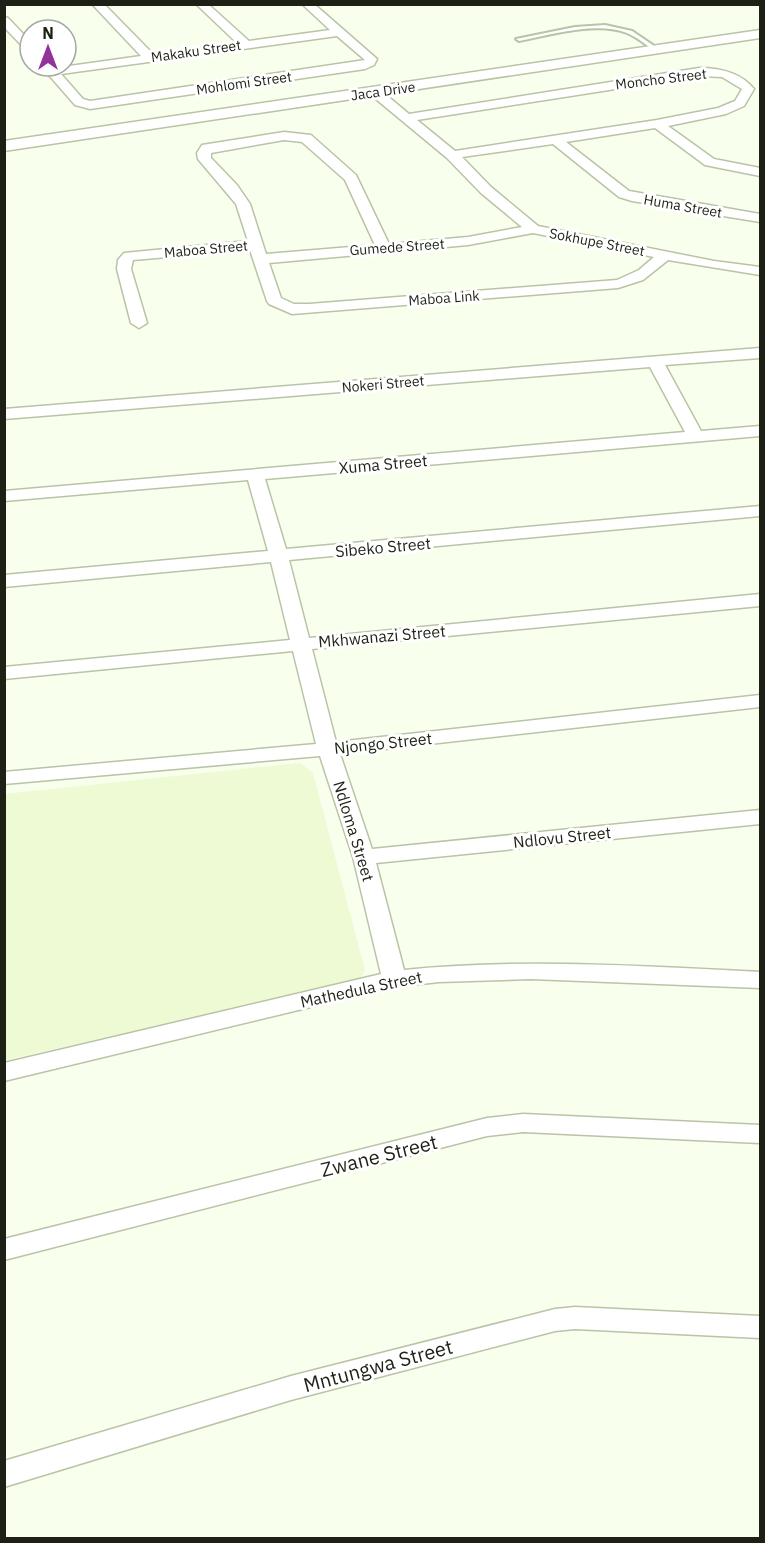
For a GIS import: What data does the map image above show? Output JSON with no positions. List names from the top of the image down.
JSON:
{
  "streets": {
    "street": [
      "Makaku Street",
      "Moncho Street",
      "Mohlomi Street",
      "Jaca Drive",
      "Huma Street",
      "Sokhupe Street",
      "Gumede Street",
      "Maboa Street",
      "Maboa Link",
      "Nokeri Street",
      "Xuma Street",
      "Sibeko Street",
      "Mkhwanazi Street",
      "Njongo Street",
      "Ndloma Street",
      "Ndlovu Street",
      "Mathedula Street",
      "Zwane Street",
      "Mntungwa Street"
    ]
  },
  "crossings": [
    ["Makaku Street", "Mohlomi Street"],
    ["Moncho Street", "Huma Street"],
    ["Moncho Street", "Sokhupe Street"],
    ["Jaca Drive", "Sokhupe Street"],
    ["Sokhupe Street", "Gumede Street"],
    ["Sokhupe Street", "Maboa Link"],
    ["Gumede Street", "Maboa Street"],
    ["Gumede Street", "Maboa Link"],
    ["Maboa Street", "Maboa Link"],
    ["Xuma Street", "Ndloma Street"],
    ["Sibeko Street", "Ndloma Street"],
    ["Mkhwanazi Street", "Ndloma Street"],
    ["Njongo Street", "Ndloma Street"],
    ["Ndloma Street", "Ndlovu Street"],
    ["Ndloma Street", "Mathedula Street"]
  ],
  "north": "top"
}
